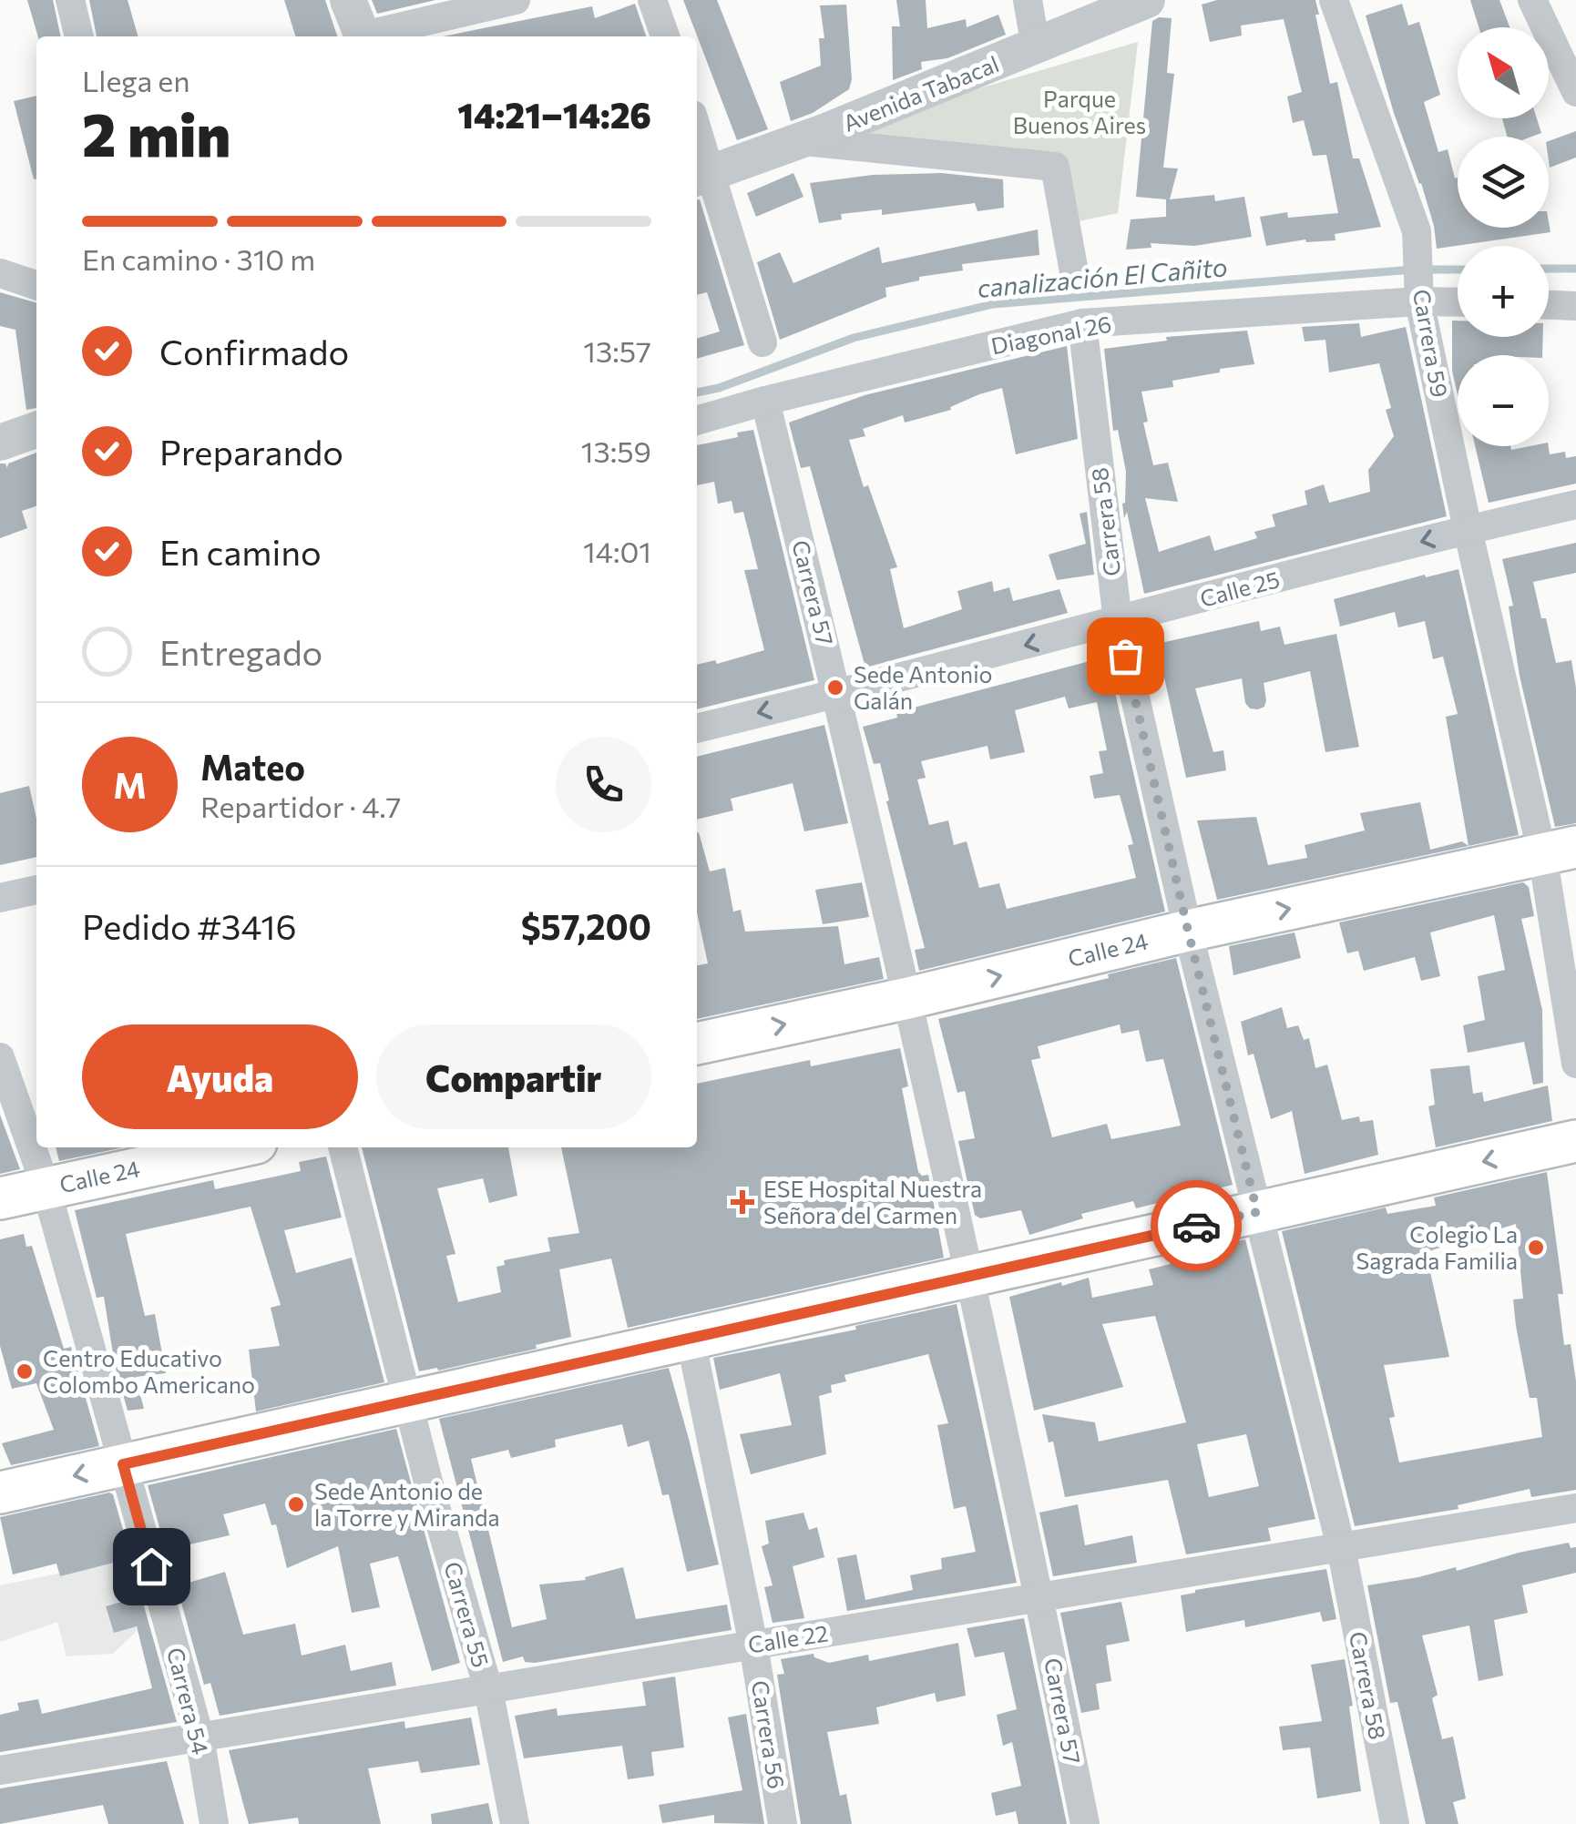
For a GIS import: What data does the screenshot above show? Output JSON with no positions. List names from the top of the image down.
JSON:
{
  "streets": {
    "main road": ["Calle 24"],
    "street": [
      "Avenida Tabacal",
      "Diagonal 26",
      "Carrera 59",
      "Carrera 58",
      "Calle 25",
      "Carrera 57",
      "Carrera 55",
      "Calle 22",
      "Carrera 54",
      "Carrera 56"
    ]
  },
  "crossings": [
    ["Diagonal 26", "Carrera 59"],
    ["Diagonal 26", "Carrera 58"],
    ["Diagonal 26", "Carrera 57"],
    ["Carrera 59", "Calle 25"],
    ["Carrera 59", "Calle 24"],
    ["Carrera 58", "Calle 25"],
    ["Carrera 58", "Calle 24"],
    ["Carrera 58", "Calle 22"],
    ["Calle 25", "Carrera 57"],
    ["Carrera 57", "Calle 24"],
    ["Carrera 57", "Calle 22"],
    ["Calle 24", "Carrera 54"],
    ["Carrera 55", "Calle 22"],
    ["Calle 22", "Carrera 54"],
    ["Calle 22", "Carrera 56"]
  ],
  "one_way": ["Calle 25"],
  "water": ["canalización El Cañito"],
  "parks": ["Parque Buenos Aires"],
  "places": {
    "other": [
      "Sede Antonio Galán",
      "Colegio La Sagrada Familia",
      "Centro Educativo Colombo Americano",
      "Sede Antonio de la Torre y Miranda"
    ],
    "health": ["ESE Hospital Nuestra Señora del Carmen"]
  },
  "north": "top left",
  "page": {
    "map_buttons": ["+", "−"],
    "heading": ["2 min", "Llega en", "14:21–14:26"],
    "panel": [
      "Mateo",
      "Repartidor · 4.7",
      "Pedido #3416",
      "$57,200"
    ],
    "bar": "En camino · 310 m",
    "list": [
      ["Confirmado", "13:57"],
      ["Preparando", "13:59"],
      ["En camino", "14:01"],
      "Entregado"
    ],
    "round": "M",
    "buttons": ["Ayuda", "Compartir"]
  }
}
